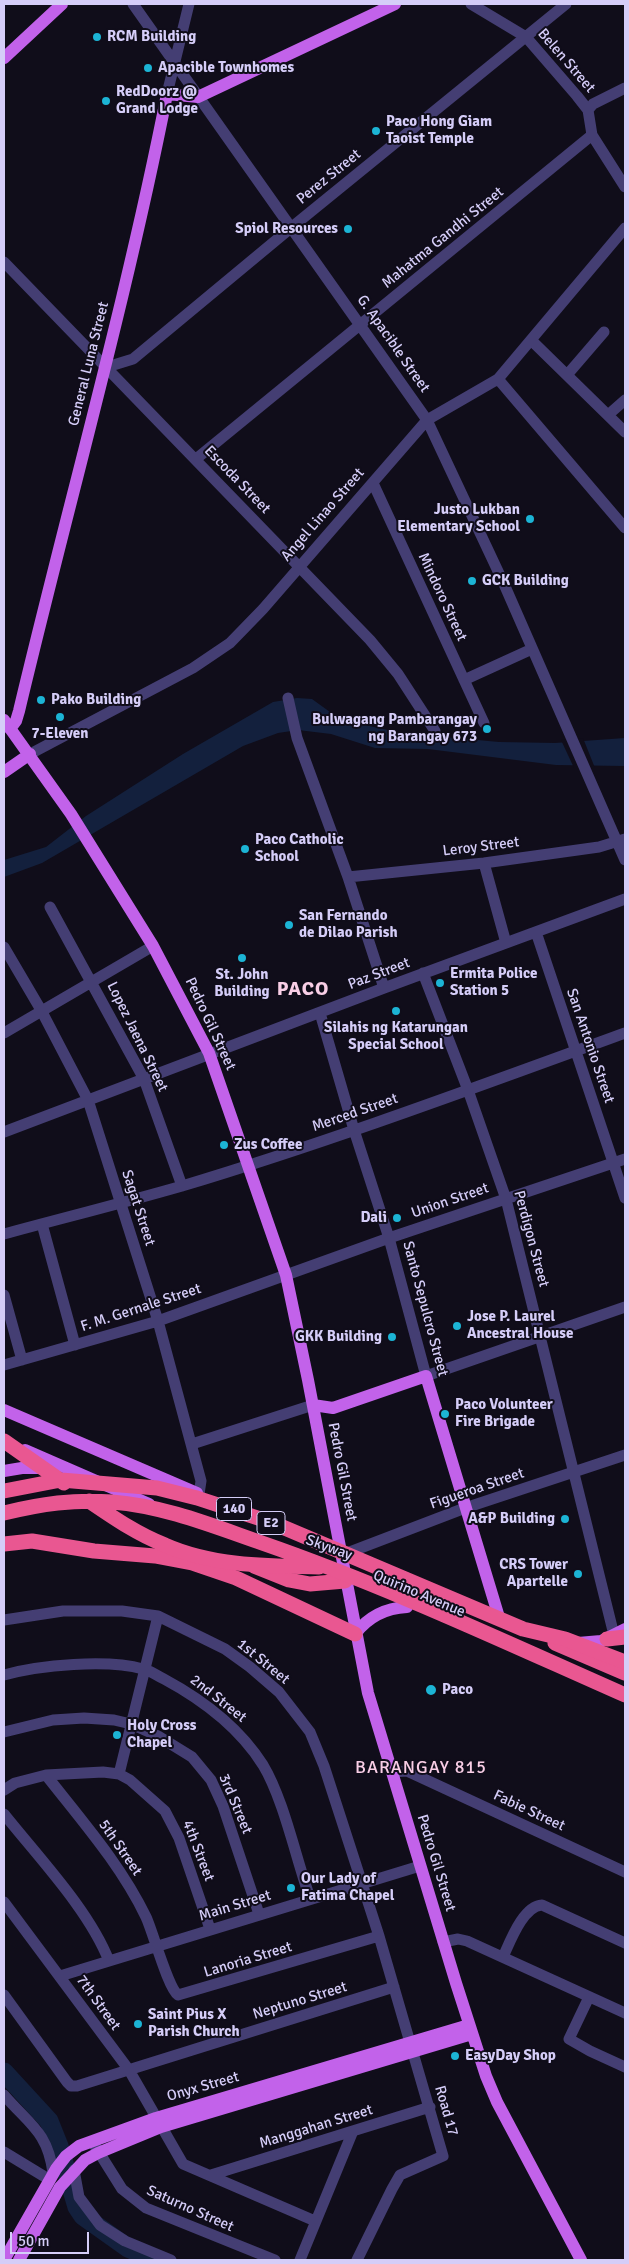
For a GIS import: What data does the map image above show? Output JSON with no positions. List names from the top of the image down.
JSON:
{
  "streets": {
    "highway": ["E2", "Skyway"],
    "main road": [
      "General Luna Street",
      "Angel Linao Street",
      "Pedro Gil Street",
      "Santo Sepulcro Street",
      "140",
      "Quirino Avenue",
      "Onyx Street"
    ],
    "street": [
      "Belen Street",
      "Perez Street",
      "Mahatma Gandhi Street",
      "G. Apacible Street",
      "Escoda Street",
      "Mindoro Street",
      "Leroy Street",
      "Paz Street",
      "Lopez Jaena Street",
      "San Antonio Street",
      "Merced Street",
      "Union Street",
      "Sagat Street",
      "Perdigon Street",
      "F. M. Gernale Street",
      "Figueroa Street",
      "1st Street",
      "2nd Street",
      "3rd Street",
      "Fabie Street",
      "5th Street",
      "4th Street",
      "Main Street",
      "Lanoria Street",
      "Neptuno Street",
      "7th Street",
      "Road 17",
      "Manggahan Street",
      "Saturno Street"
    ]
  },
  "crossings": [
    ["Belen Street", "Perez Street"],
    ["Belen Street", "Mahatma Gandhi Street"],
    ["Perez Street", "G. Apacible Street"],
    ["Perez Street", "General Luna Street"],
    ["Perez Street", "Escoda Street"],
    ["Mahatma Gandhi Street", "G. Apacible Street"],
    ["Mahatma Gandhi Street", "Escoda Street"],
    ["G. Apacible Street", "General Luna Street"],
    ["G. Apacible Street", "Angel Linao Street"],
    ["G. Apacible Street", "Leroy Street"],
    ["General Luna Street", "Escoda Street"],
    ["General Luna Street", "Pedro Gil Street"],
    ["Escoda Street", "Angel Linao Street"],
    ["Angel Linao Street", "Mindoro Street"],
    ["Angel Linao Street", "Pedro Gil Street"],
    ["Paz Street", "Pedro Gil Street"],
    ["Paz Street", "Lopez Jaena Street"],
    ["Paz Street", "San Antonio Street"],
    ["Paz Street", "Sagat Street"],
    ["Paz Street", "Perdigon Street"],
    ["Paz Street", "Santo Sepulcro Street"],
    ["Pedro Gil Street", "Merced Street"],
    ["Pedro Gil Street", "Union Street"],
    ["Pedro Gil Street", "F. M. Gernale Street"],
    ["Pedro Gil Street", "Figueroa Street"],
    ["Pedro Gil Street", "Skyway"],
    ["Pedro Gil Street", "Quirino Avenue"],
    ["Pedro Gil Street", "Fabie Street"],
    ["Pedro Gil Street", "Main Street"],
    ["Pedro Gil Street", "Onyx Street"],
    ["Lopez Jaena Street", "Merced Street"],
    ["San Antonio Street", "Merced Street"],
    ["San Antonio Street", "Union Street"],
    ["Merced Street", "Sagat Street"],
    ["Merced Street", "Perdigon Street"],
    ["Merced Street", "Santo Sepulcro Street"],
    ["Union Street", "Perdigon Street"],
    ["Union Street", "F. M. Gernale Street"],
    ["Union Street", "Santo Sepulcro Street"],
    ["Sagat Street", "F. M. Gernale Street"],
    ["Sagat Street", "Quirino Avenue"],
    ["Perdigon Street", "Figueroa Street"],
    ["Perdigon Street", "Quirino Avenue"],
    ["Santo Sepulcro Street", "Figueroa Street"],
    ["Santo Sepulcro Street", "Quirino Avenue"],
    ["Figueroa Street", "Skyway"],
    ["Figueroa Street", "Quirino Avenue"],
    ["Skyway", "Quirino Avenue"],
    ["1st Street", "Main Street"],
    ["1st Street", "Lanoria Street"],
    ["1st Street", "Neptuno Street"],
    ["1st Street", "Onyx Street"],
    ["1st Street", "Road 17"],
    ["2nd Street", "Main Street"],
    ["3rd Street", "Main Street"],
    ["5th Street", "Main Street"],
    ["5th Street", "Lanoria Street"],
    ["4th Street", "Main Street"],
    ["Main Street", "Lanoria Street"],
    ["Main Street", "7th Street"],
    ["Neptuno Street", "7th Street"],
    ["7th Street", "Onyx Street"],
    ["7th Street", "Manggahan Street"],
    ["Onyx Street", "Road 17"],
    ["Onyx Street", "Saturno Street"],
    ["Road 17", "Manggahan Street"]
  ],
  "districts": ["PACO", "BARANGAY 815"],
  "places": [
    "RCM Building",
    "Apacible Townhomes",
    "RedDoorz @ Grand Lodge",
    "Paco Hong Giam Taoist Temple",
    "Spiol Resources",
    "Justo Lukban Elementary School",
    "GCK Building",
    "Pako Building",
    "7-Eleven",
    "Bulwagang Pambarangay ng Barangay 673",
    "Paco Catholic School",
    "San Fernando de Dilao Parish",
    "St. John Building",
    "Ermita Police Station 5",
    "Silahis ng Katarungan Special School",
    "Zus Coffee",
    "Dali",
    "Jose P. Laurel Ancestral House",
    "GKK Building",
    "Paco Volunteer Fire Brigade",
    "A&P Building",
    "CRS Tower Apartelle",
    "Paco",
    "Holy Cross Chapel",
    "Our Lady of Fatima Chapel",
    "Saint Pius X Parish Church",
    "EasyDay Shop"
  ],
  "scale_bar": "50 m"
}
